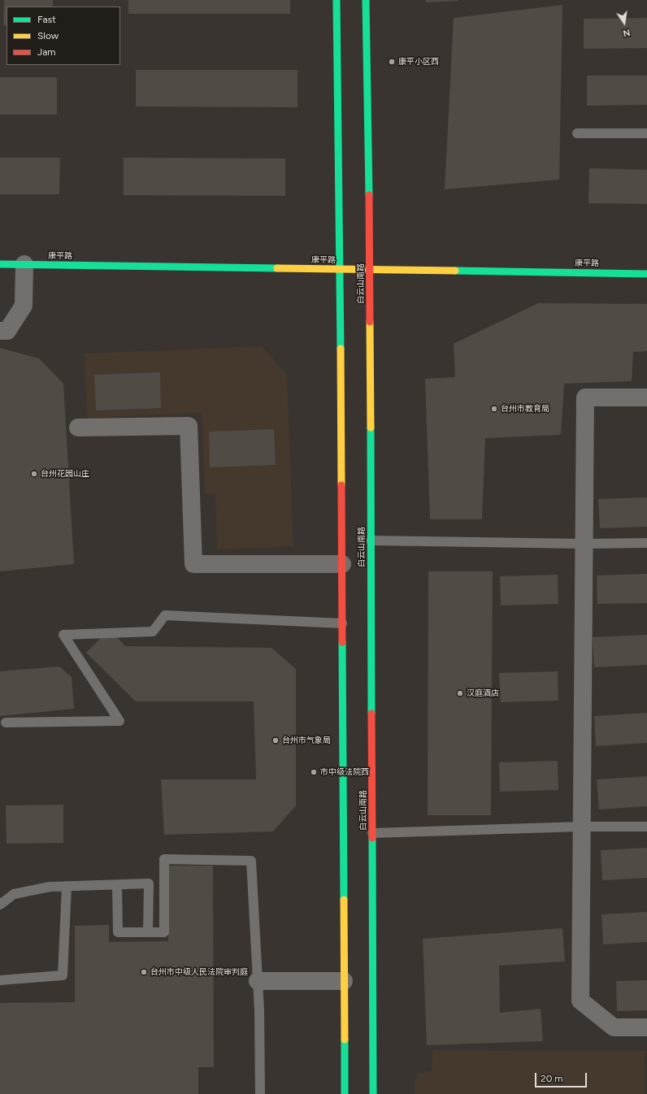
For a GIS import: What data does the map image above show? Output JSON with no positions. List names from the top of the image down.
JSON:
{
  "streets": {
    "main road": ["康平路", "白云山南路"]
  },
  "crossings": [
    ["康平路", "白云山南路"]
  ],
  "places": [
    "康平小区西",
    "台州市教育局",
    "台州花园山庄",
    "汉庭酒店",
    "台州市气象局",
    "市中级法院西",
    "台州市中级人民法院审判庭"
  ],
  "legend": ["Fast", "Slow", "Jam"],
  "scale_bar": "20 m",
  "north": "bottom"
}
